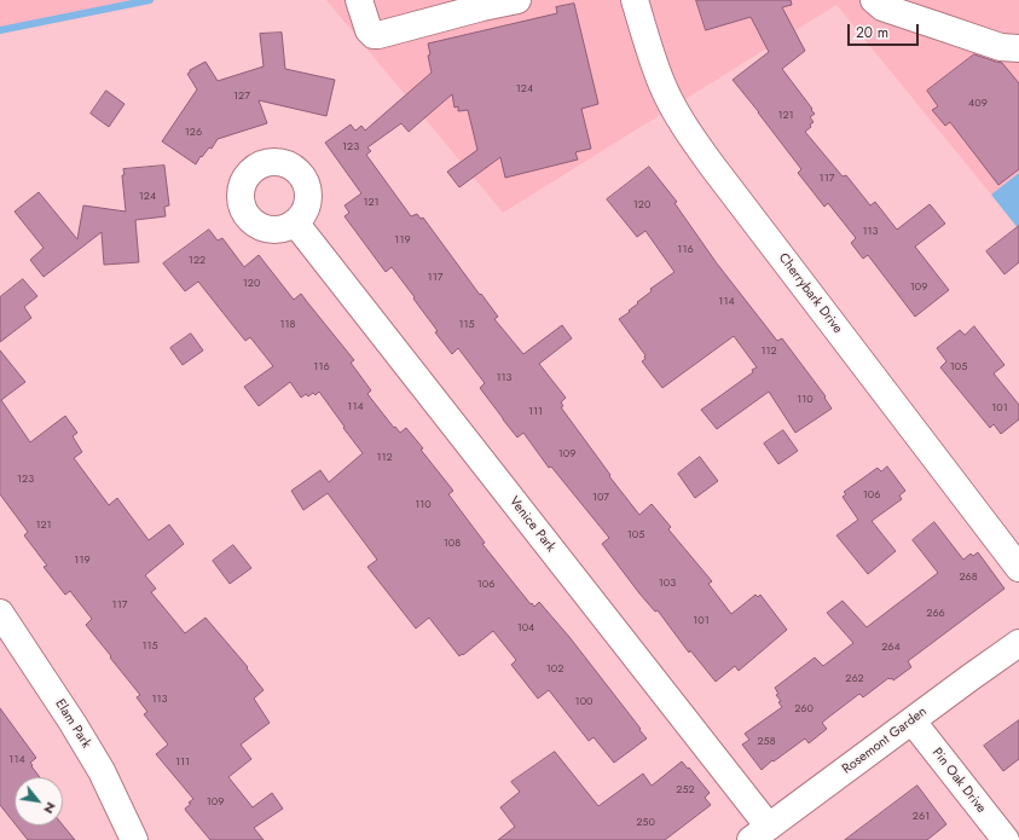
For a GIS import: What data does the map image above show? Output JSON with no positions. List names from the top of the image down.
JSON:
{
  "streets": {
    "street": [
      "Cherrybark Drive",
      "Venice Park",
      "Elam Park",
      "Rosemont Garden",
      "Pin Oak Drive"
    ]
  },
  "crossings": [
    ["Venice Park", "Rosemont Garden"],
    ["Rosemont Garden", "Pin Oak Drive"]
  ],
  "house_numbers": [
    "124",
    "127",
    "409",
    "121",
    "126",
    "123",
    "117",
    "124",
    "121",
    "120",
    "113",
    "119",
    "116",
    "122",
    "117",
    "120",
    "109",
    "114",
    "118",
    "115",
    "112",
    "116",
    "105",
    "113",
    "110",
    "114",
    "101",
    "111",
    "109",
    "112",
    "123",
    "106",
    "107",
    "110",
    "121",
    "105",
    "108",
    "119",
    "268",
    "103",
    "106",
    "117",
    "266",
    "101",
    "104",
    "115",
    "264",
    "102",
    "262",
    "113",
    "100",
    "260",
    "258",
    "114",
    "111",
    "252",
    "109",
    "261",
    "250"
  ],
  "scale_bar": "20 m",
  "north": "bottom right"
}
